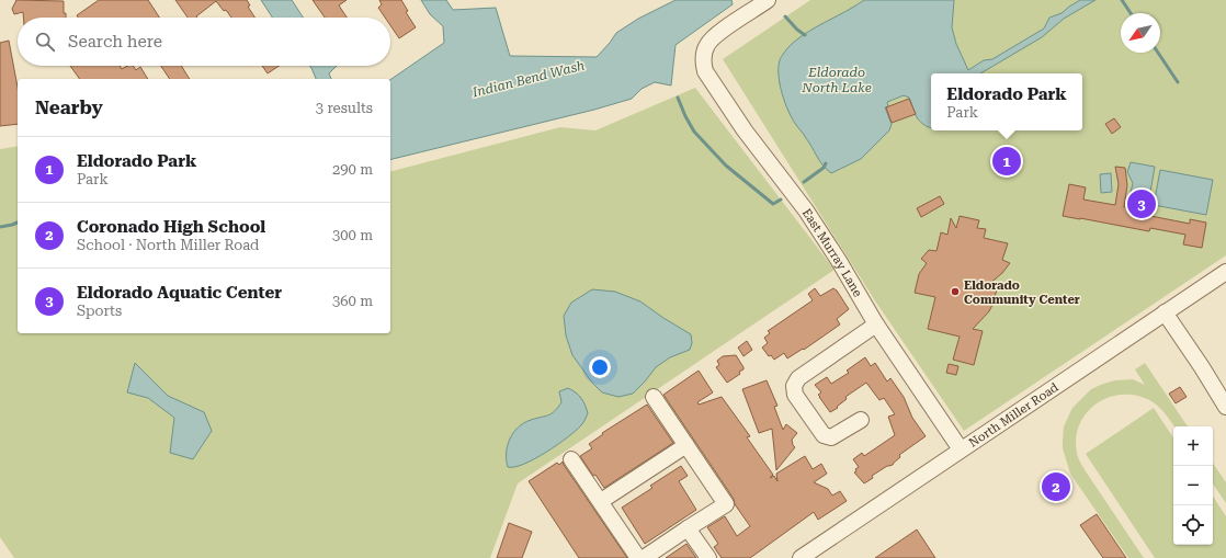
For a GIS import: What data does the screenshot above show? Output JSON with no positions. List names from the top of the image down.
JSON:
{
  "streets": {
    "street": ["East Murray Lane", "North Miller Road"]
  },
  "crossings": [
    ["East Murray Lane", "North Miller Road"]
  ],
  "water": ["Eldorado North Lake", "Indian Bend Wash"],
  "places": ["Eldorado Community Center"],
  "north": "bottom left",
  "page": {
    "search": "Search here",
    "popup": ["Eldorado Park", "Park"],
    "heading": ["Nearby", "3 results"],
    "list": [
      {
        "mark": "1",
        "name": "Eldorado Park",
        "note": "Park",
        "value": "290 m"
      },
      {
        "mark": "2",
        "name": "Coronado High School",
        "note": "School · North Miller Road",
        "value": "300 m"
      },
      {
        "mark": "3",
        "name": "Eldorado Aquatic Center",
        "note": "Sports",
        "value": "360 m"
      }
    ],
    "pins": ["1", "3", "2"],
    "map_buttons": ["+", "−"]
  }
}
